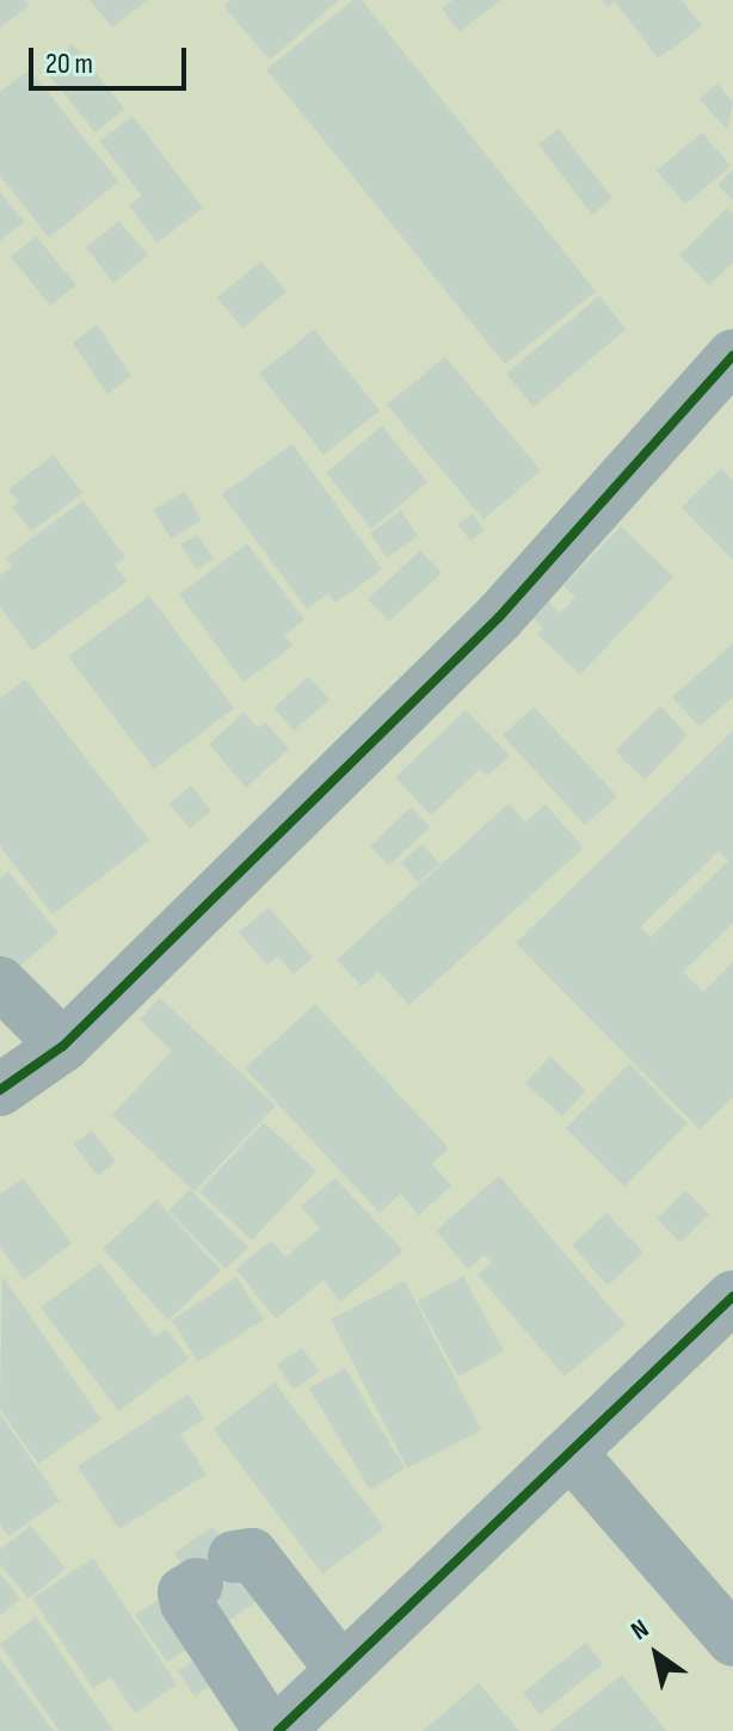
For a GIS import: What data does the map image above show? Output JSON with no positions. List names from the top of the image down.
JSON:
{
  "scale_bar": "20 m",
  "north": "top left"
}
